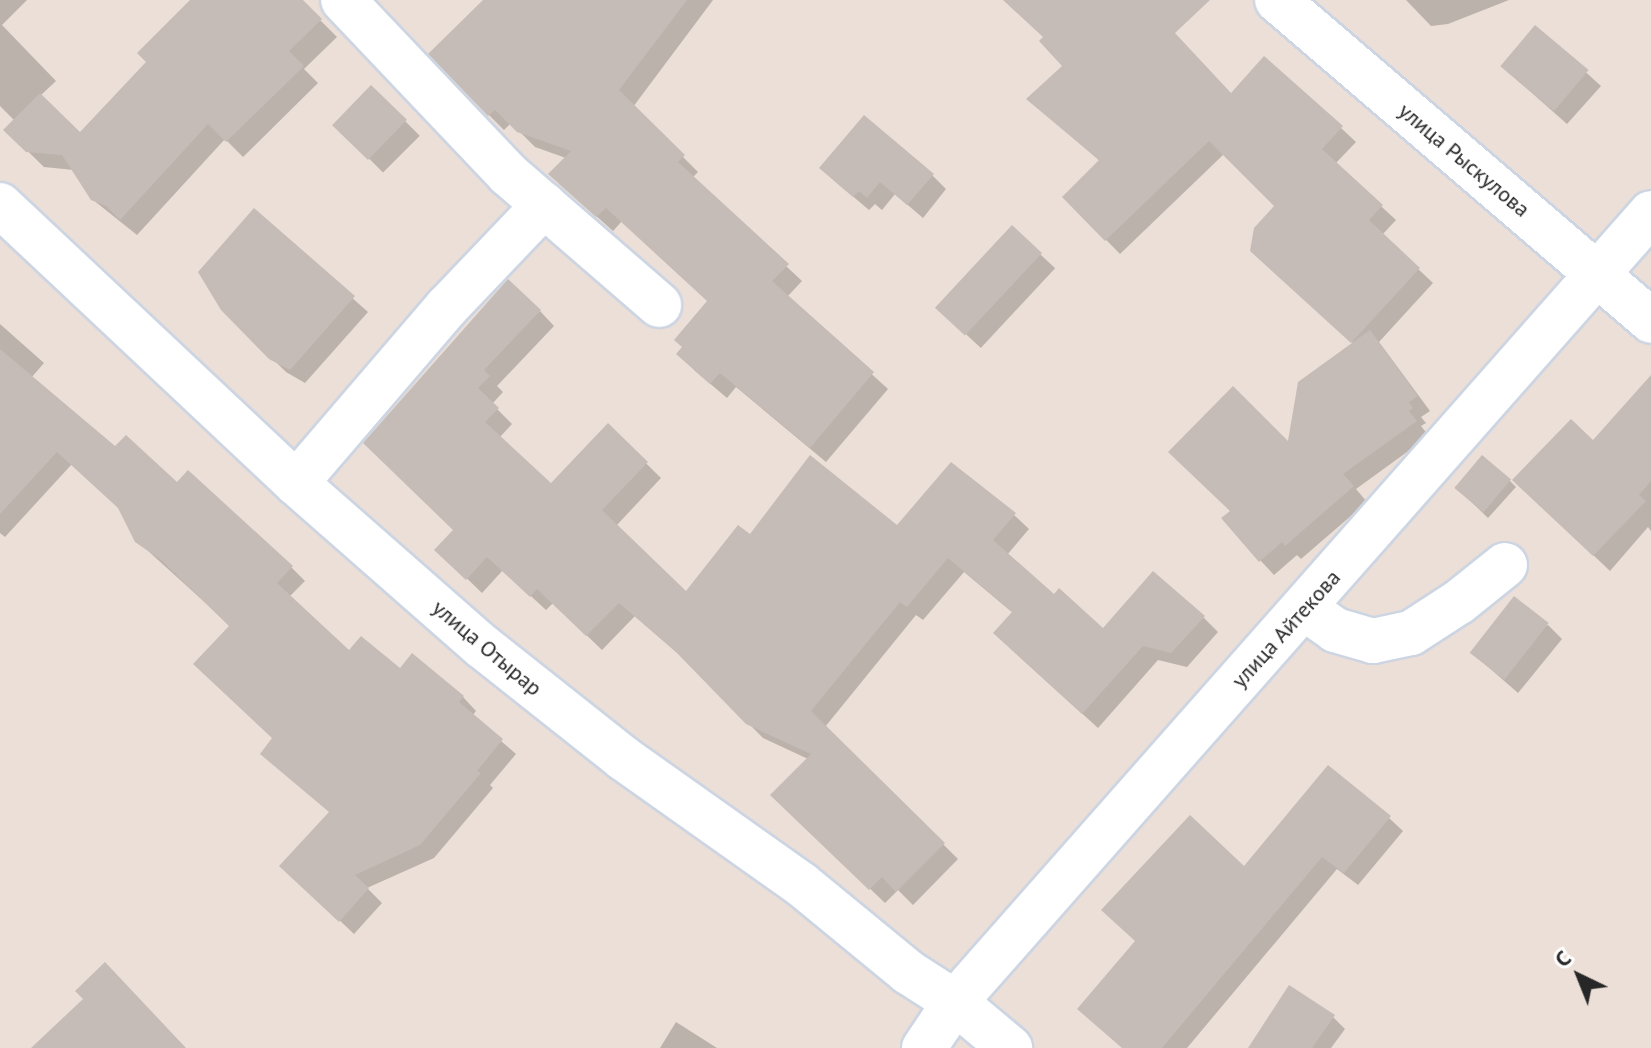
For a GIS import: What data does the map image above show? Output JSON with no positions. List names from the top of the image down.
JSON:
{
  "streets": {
    "street": ["улица Рыскулова", "улица Айтекова", "улица Отырар"]
  },
  "crossings": [
    ["улица Рыскулова", "улица Айтекова"],
    ["улица Айтекова", "улица Отырар"]
  ],
  "north": "top left"
}
